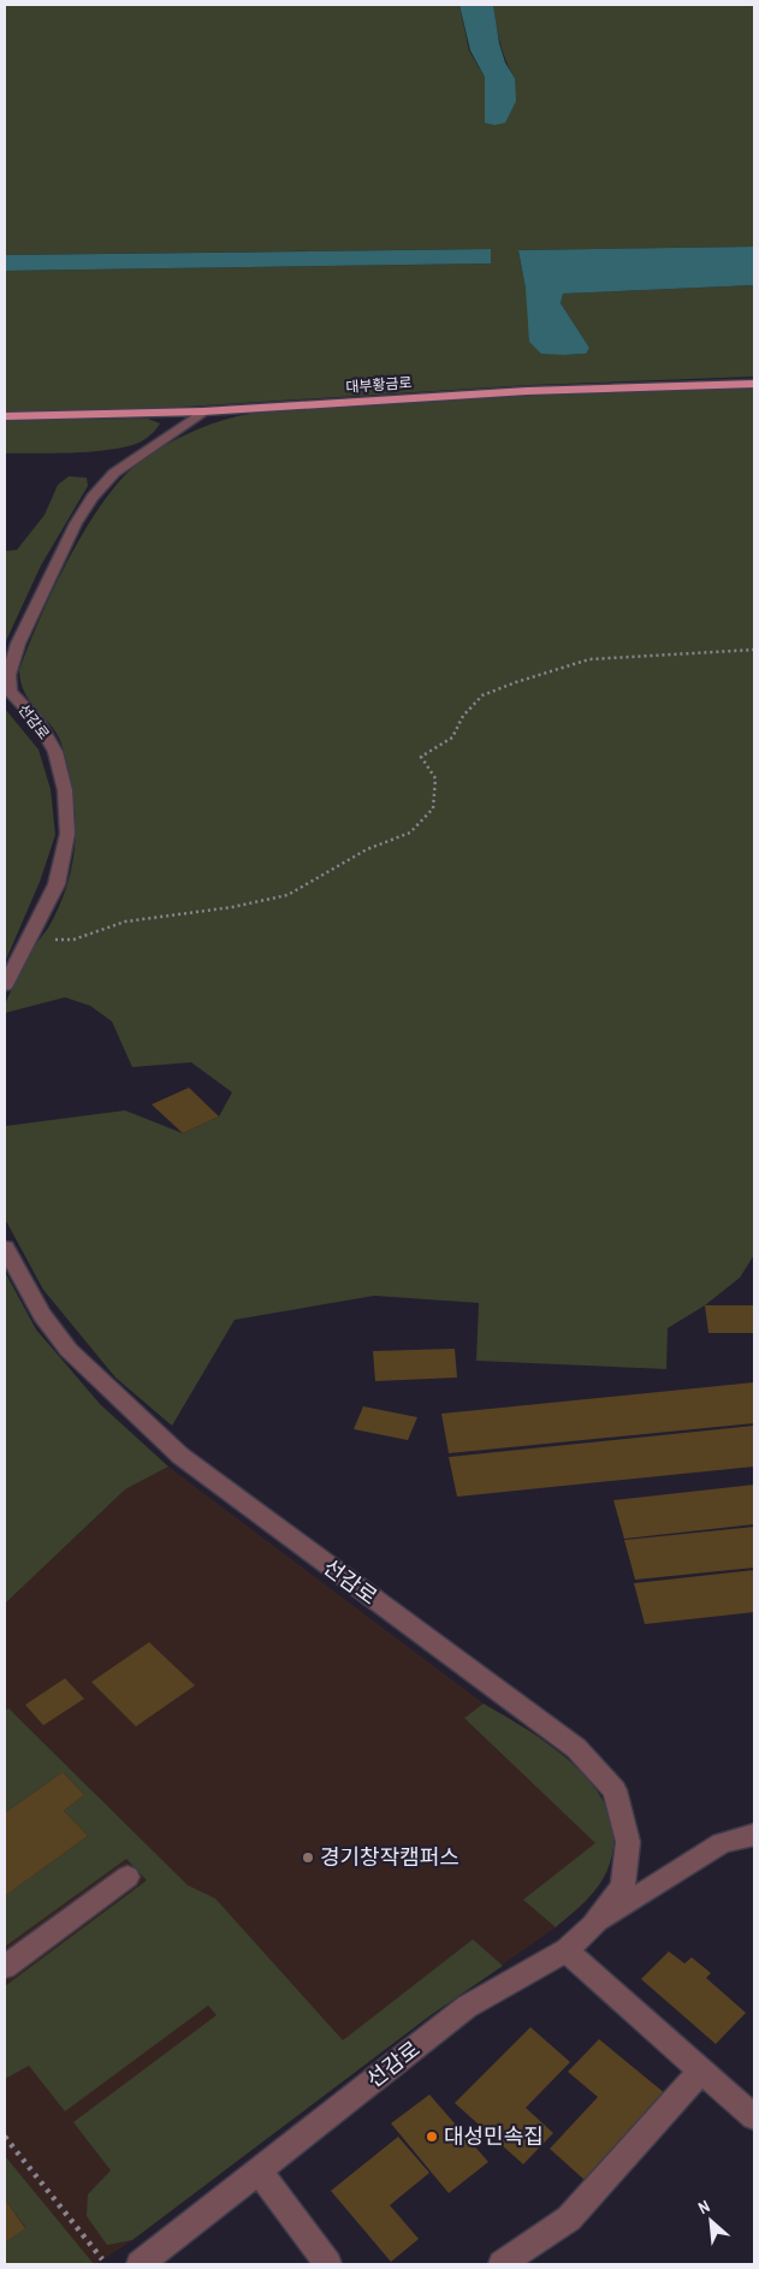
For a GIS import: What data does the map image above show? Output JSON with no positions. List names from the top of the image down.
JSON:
{
  "streets": {
    "main road": ["대부황금로"],
    "lane": ["선감로"]
  },
  "crossings": [
    ["대부황금로", "선감로"]
  ],
  "places": ["경기창작캠퍼스", "대성민속집"],
  "north": "top left"
}
